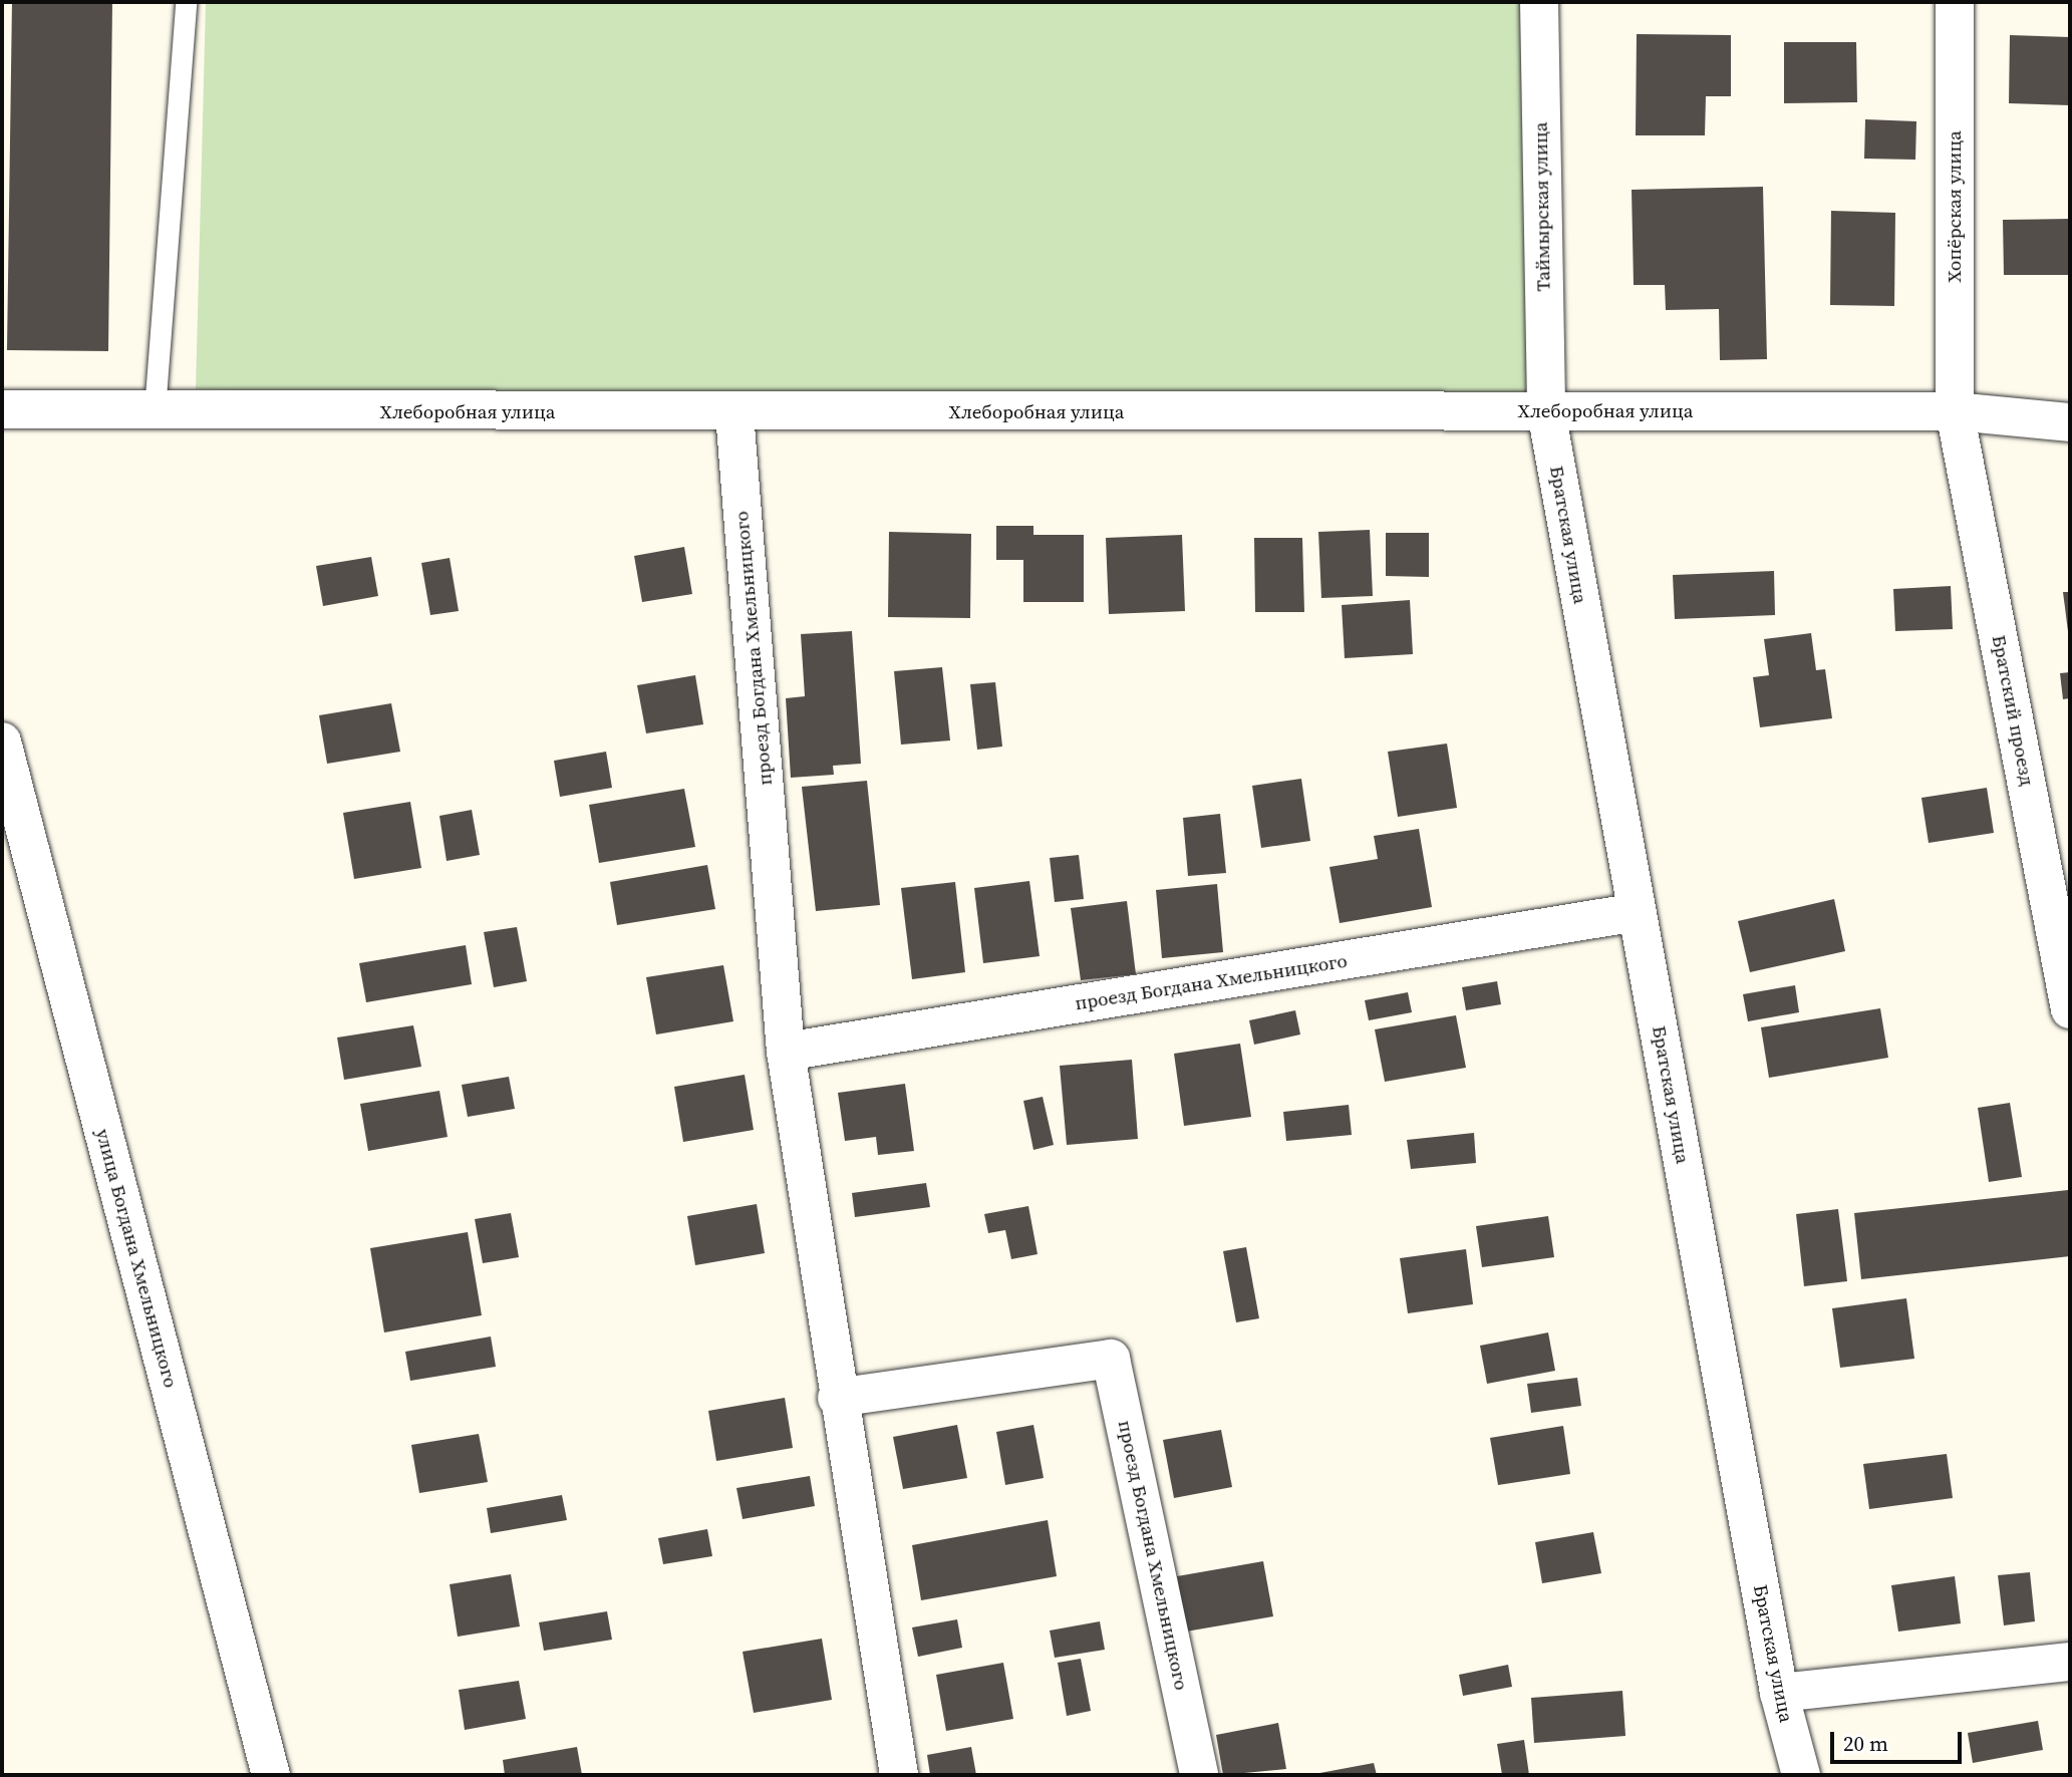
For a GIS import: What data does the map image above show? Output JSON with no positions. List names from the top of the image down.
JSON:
{
  "streets": {
    "street": [
      "Таймырская улица",
      "Хопёрская улица",
      "Хлеборобная улица",
      "Братская улица",
      "проезд Богдана Хмельницкого",
      "Братский проезд",
      "улица Богдана Хмельницкого"
    ]
  },
  "crossings": [
    ["Таймырская улица", "Хлеборобная улица"],
    ["Таймырская улица", "Братская улица"],
    ["Хопёрская улица", "Хлеборобная улица"],
    ["Хопёрская улица", "Братский проезд"],
    ["Хлеборобная улица", "Братская улица"],
    ["Хлеборобная улица", "проезд Богдана Хмельницкого"],
    ["Хлеборобная улица", "Братский проезд"],
    ["Братская улица", "проезд Богдана Хмельницкого"]
  ],
  "scale_bar": "20 m"
}
